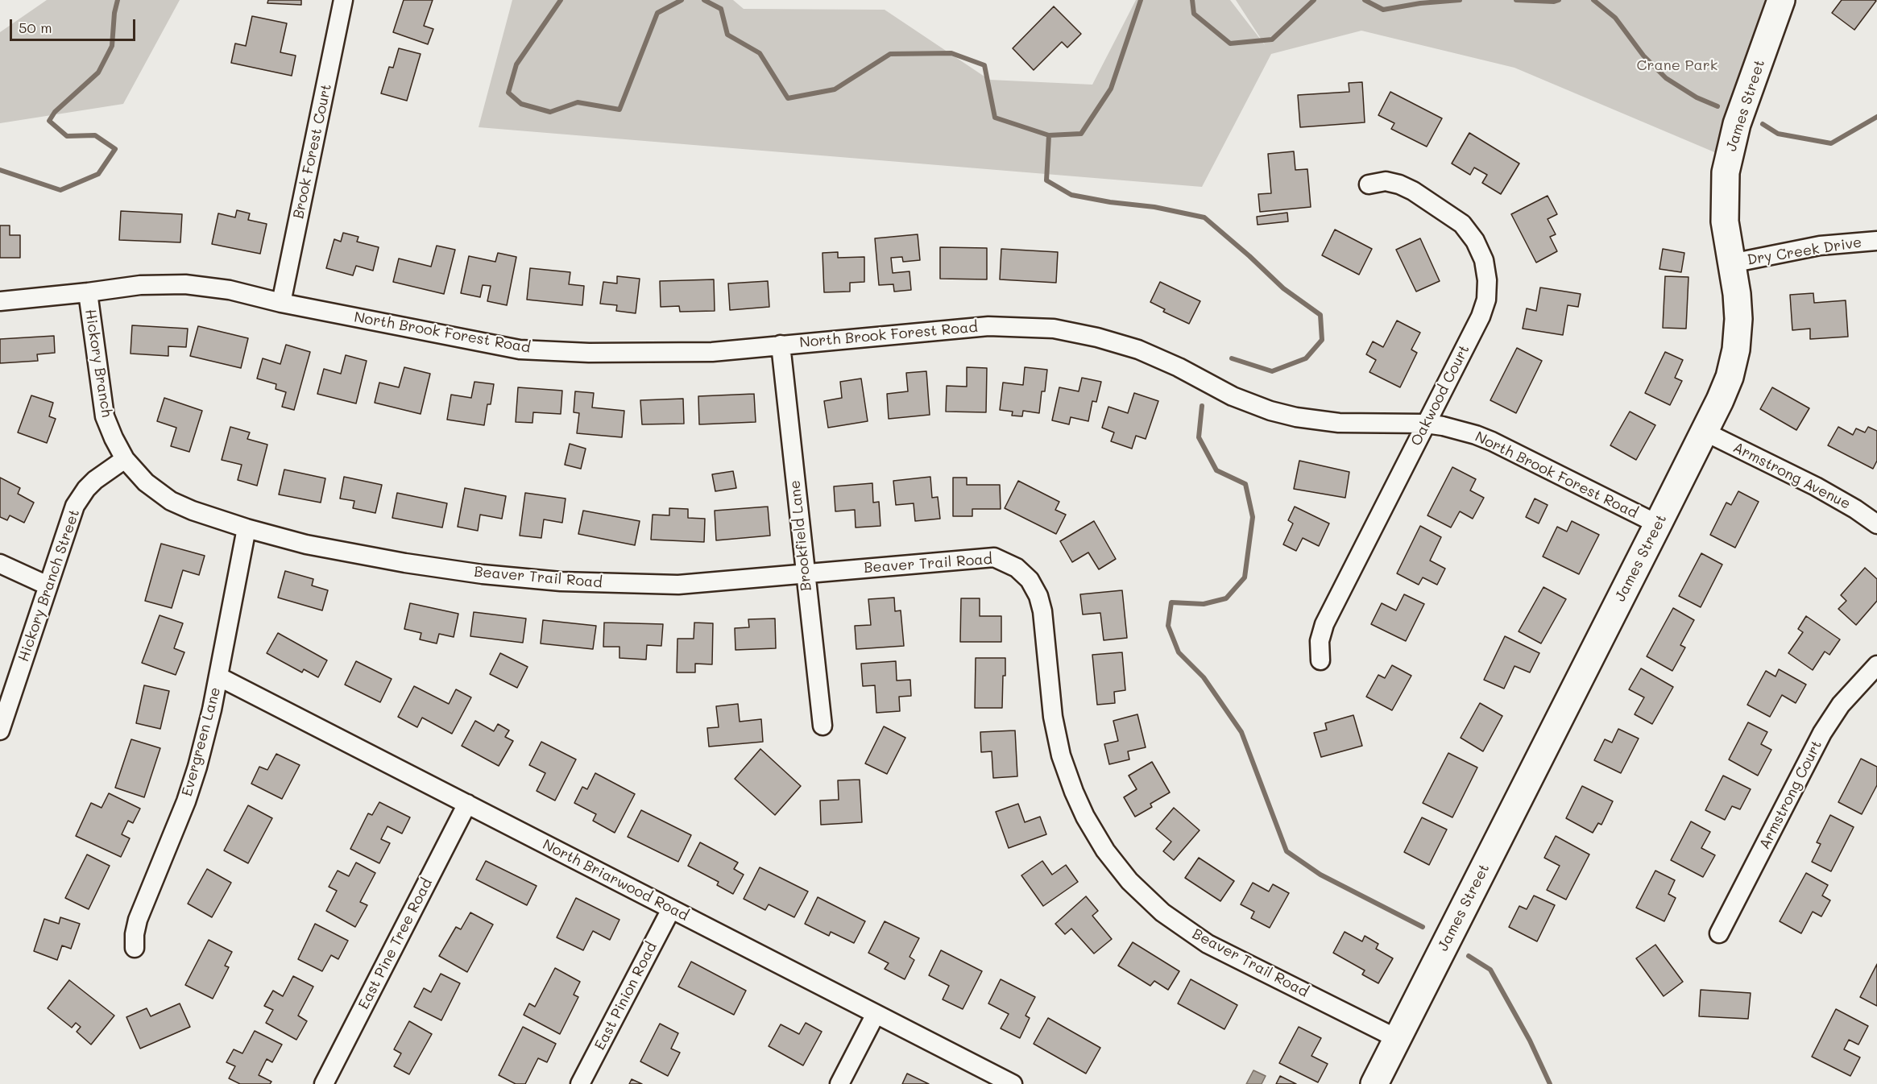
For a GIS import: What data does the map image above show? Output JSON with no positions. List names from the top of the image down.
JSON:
{
  "streets": {
    "street": [
      "James Street",
      "Brook Forest Court",
      "Dry Creek Drive",
      "North Brook Forest Road",
      "Hickory Branch",
      "Oakwood Court",
      "Armstrong Avenue",
      "Brookfield Lane",
      "Beaver Trail Road",
      "Hickory Branch Street",
      "Evergreen Lane",
      "Armstrong Court",
      "North Briarwood Road",
      "East Pine Tree Road",
      "East Pinion Road"
    ]
  },
  "crossings": [
    ["James Street", "Dry Creek Drive"],
    ["James Street", "North Brook Forest Road"],
    ["James Street", "Armstrong Avenue"],
    ["James Street", "Beaver Trail Road"],
    ["Brook Forest Court", "North Brook Forest Road"],
    ["North Brook Forest Road", "Hickory Branch"],
    ["North Brook Forest Road", "Oakwood Court"],
    ["North Brook Forest Road", "Brookfield Lane"],
    ["Hickory Branch", "Beaver Trail Road"],
    ["Hickory Branch", "Hickory Branch Street"],
    ["Hickory Branch", "Evergreen Lane"],
    ["Brookfield Lane", "Beaver Trail Road"],
    ["Beaver Trail Road", "Evergreen Lane"],
    ["Evergreen Lane", "North Briarwood Road"],
    ["North Briarwood Road", "East Pine Tree Road"],
    ["North Briarwood Road", "East Pinion Road"]
  ],
  "parks": ["Crane Park"],
  "scale_bar": "50 m"
}
